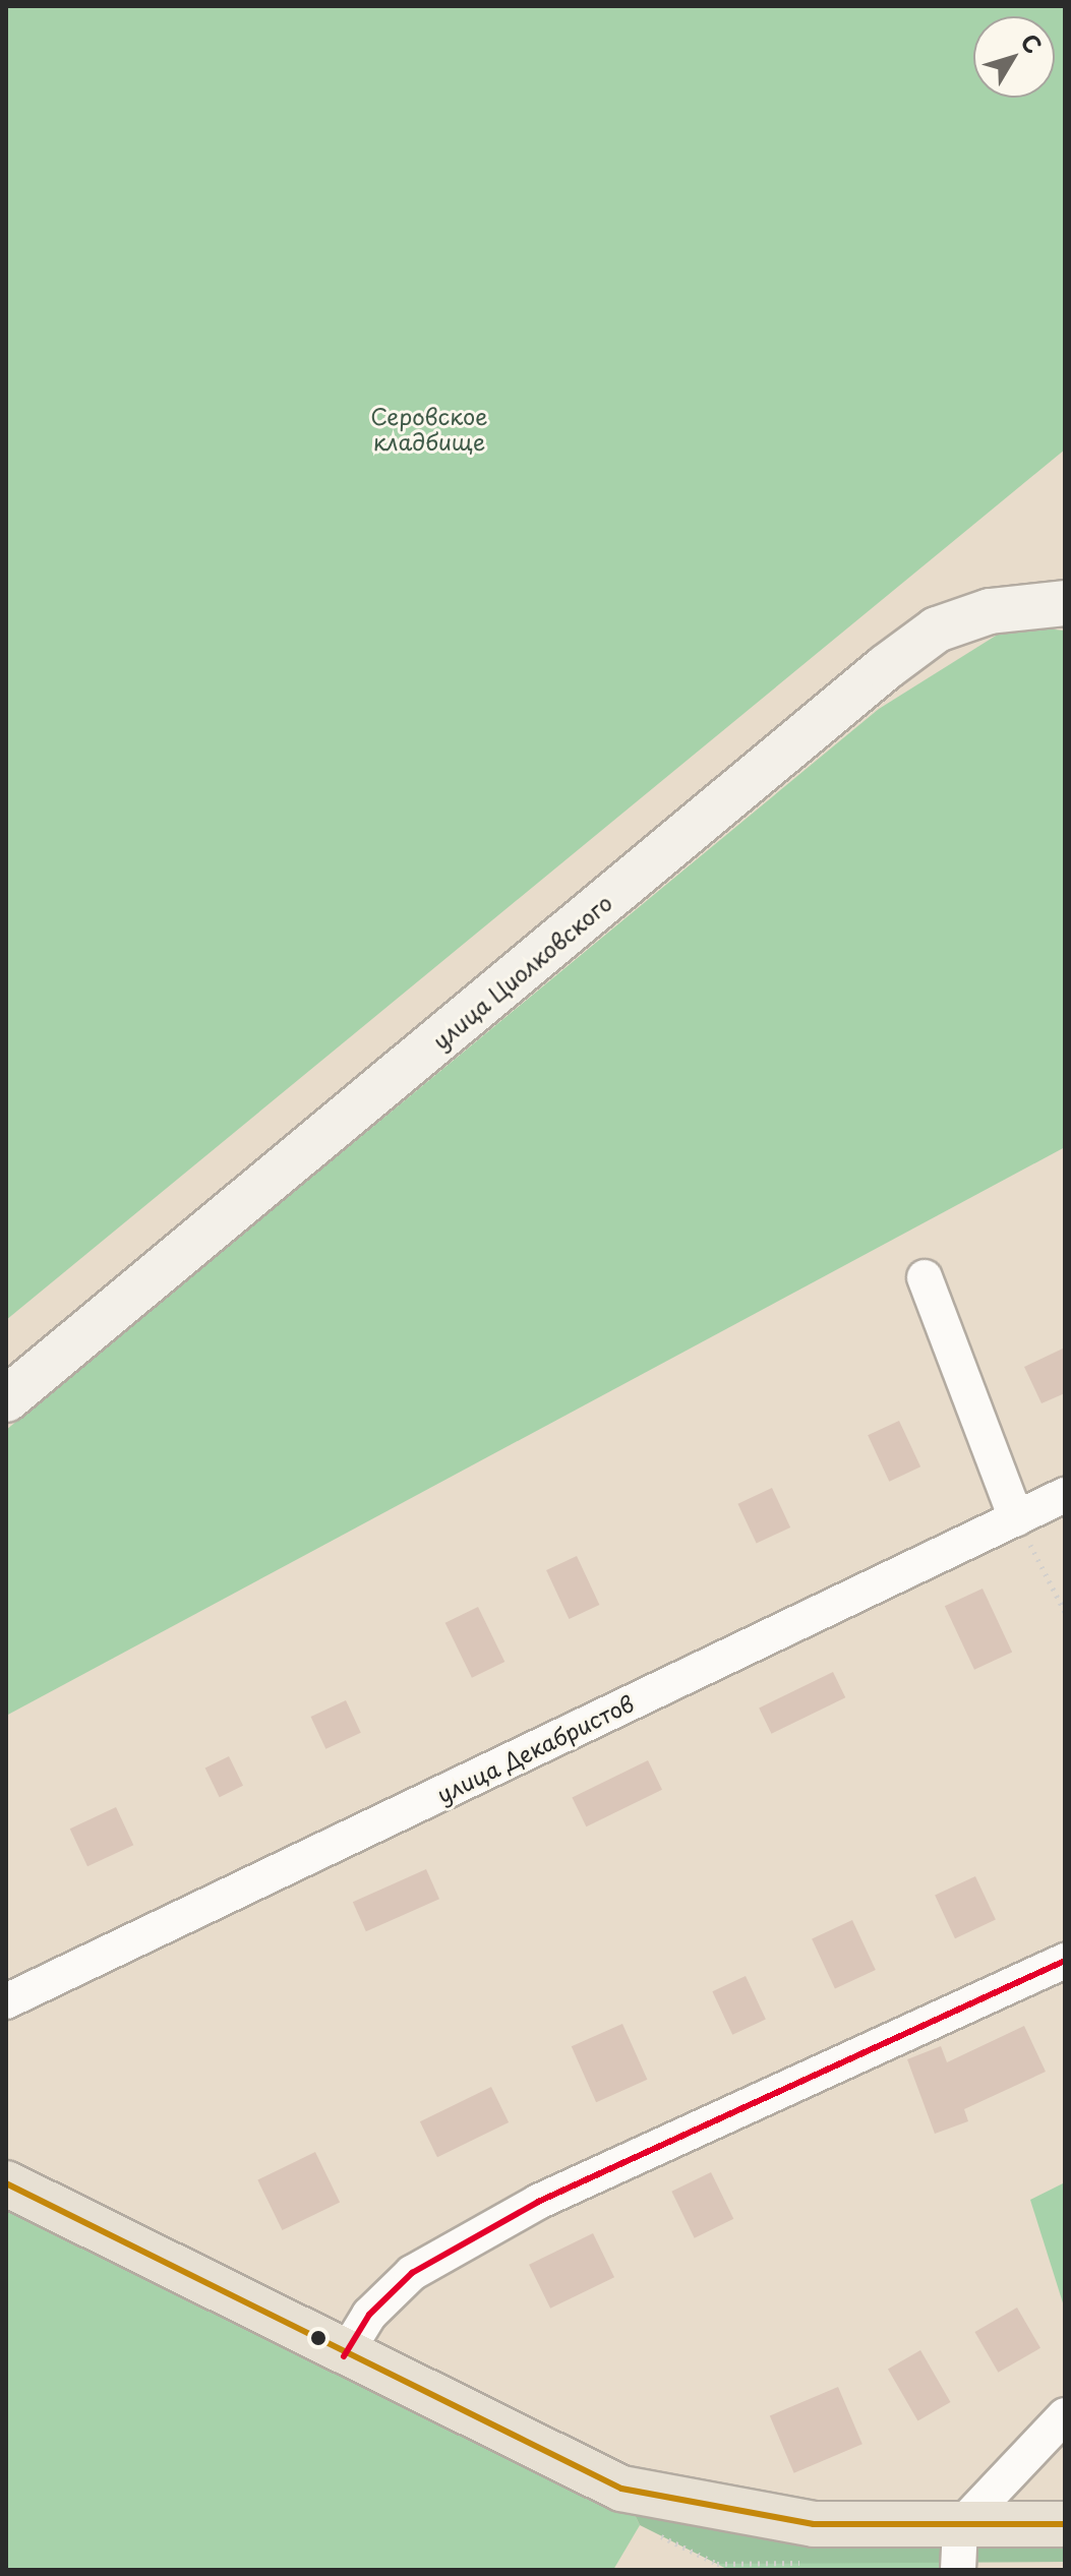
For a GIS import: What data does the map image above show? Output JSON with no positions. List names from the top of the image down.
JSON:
{
  "streets": {
    "main road": ["улица Циолковского"],
    "street": ["улица Декабристов"]
  },
  "parks": ["Серовское кладбище"],
  "north": "top right"
}
